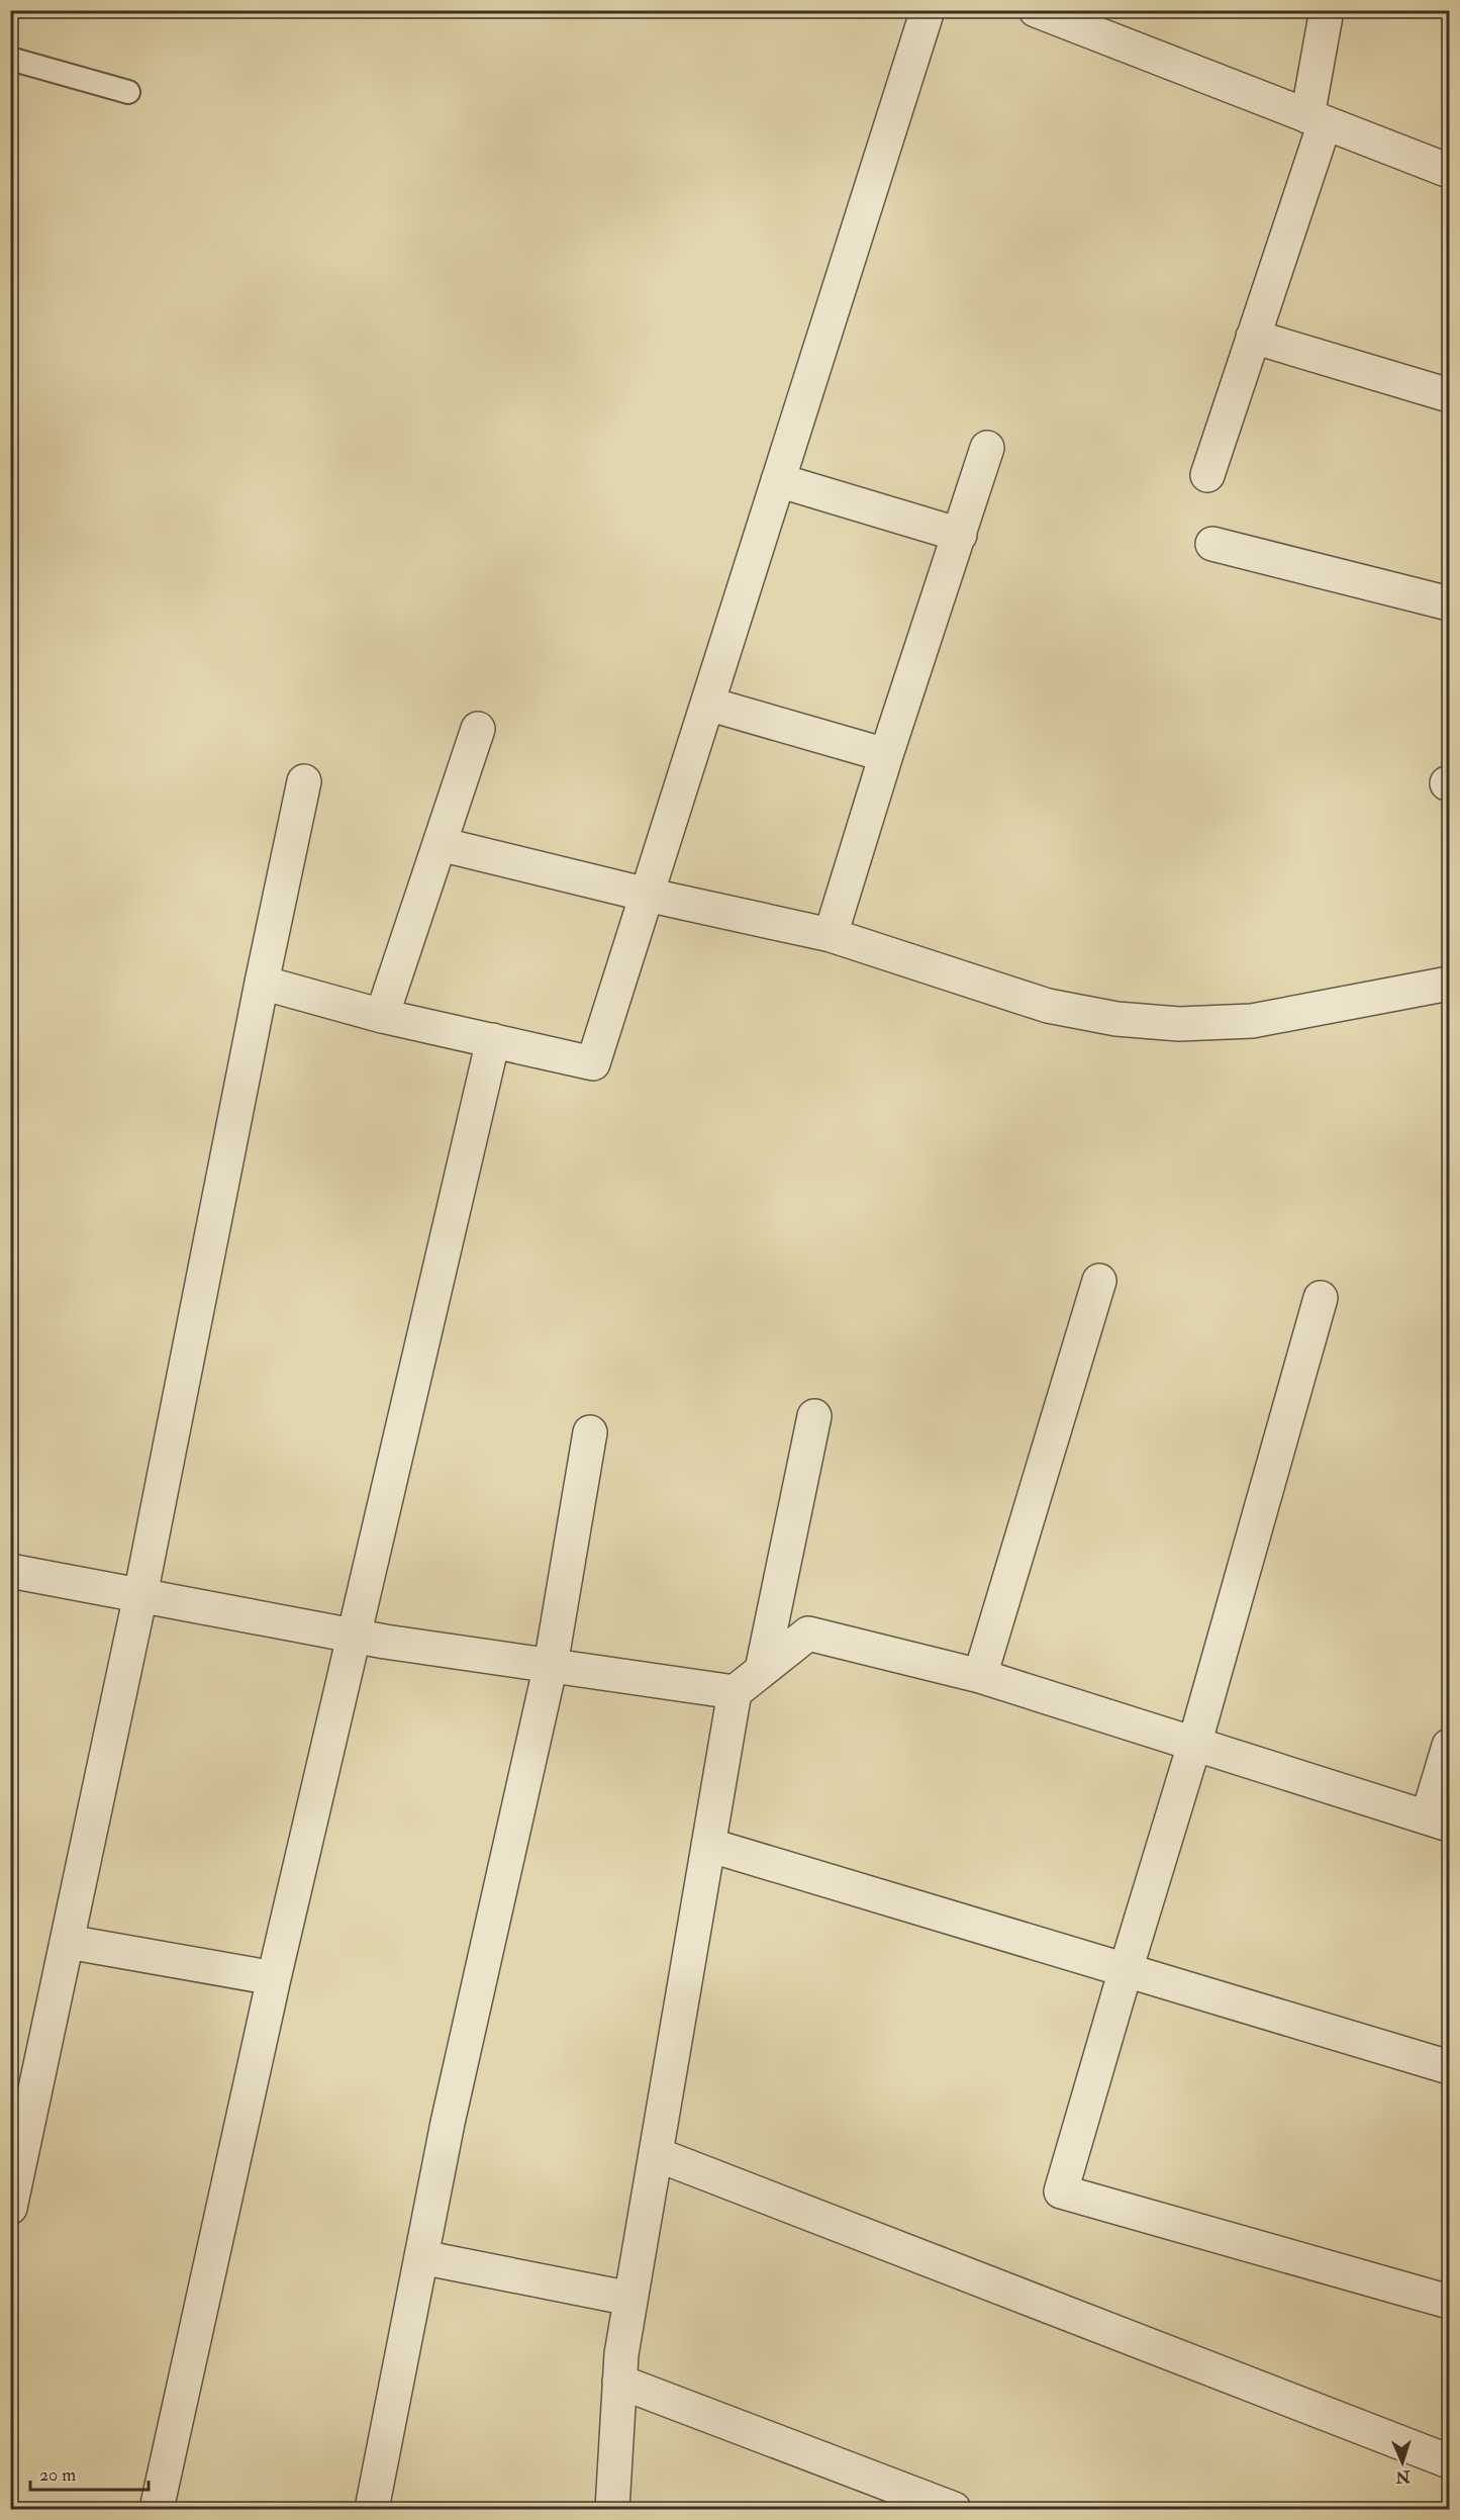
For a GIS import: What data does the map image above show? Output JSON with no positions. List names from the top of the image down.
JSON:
{
  "scale_bar": "20 m",
  "north": "bottom"
}
